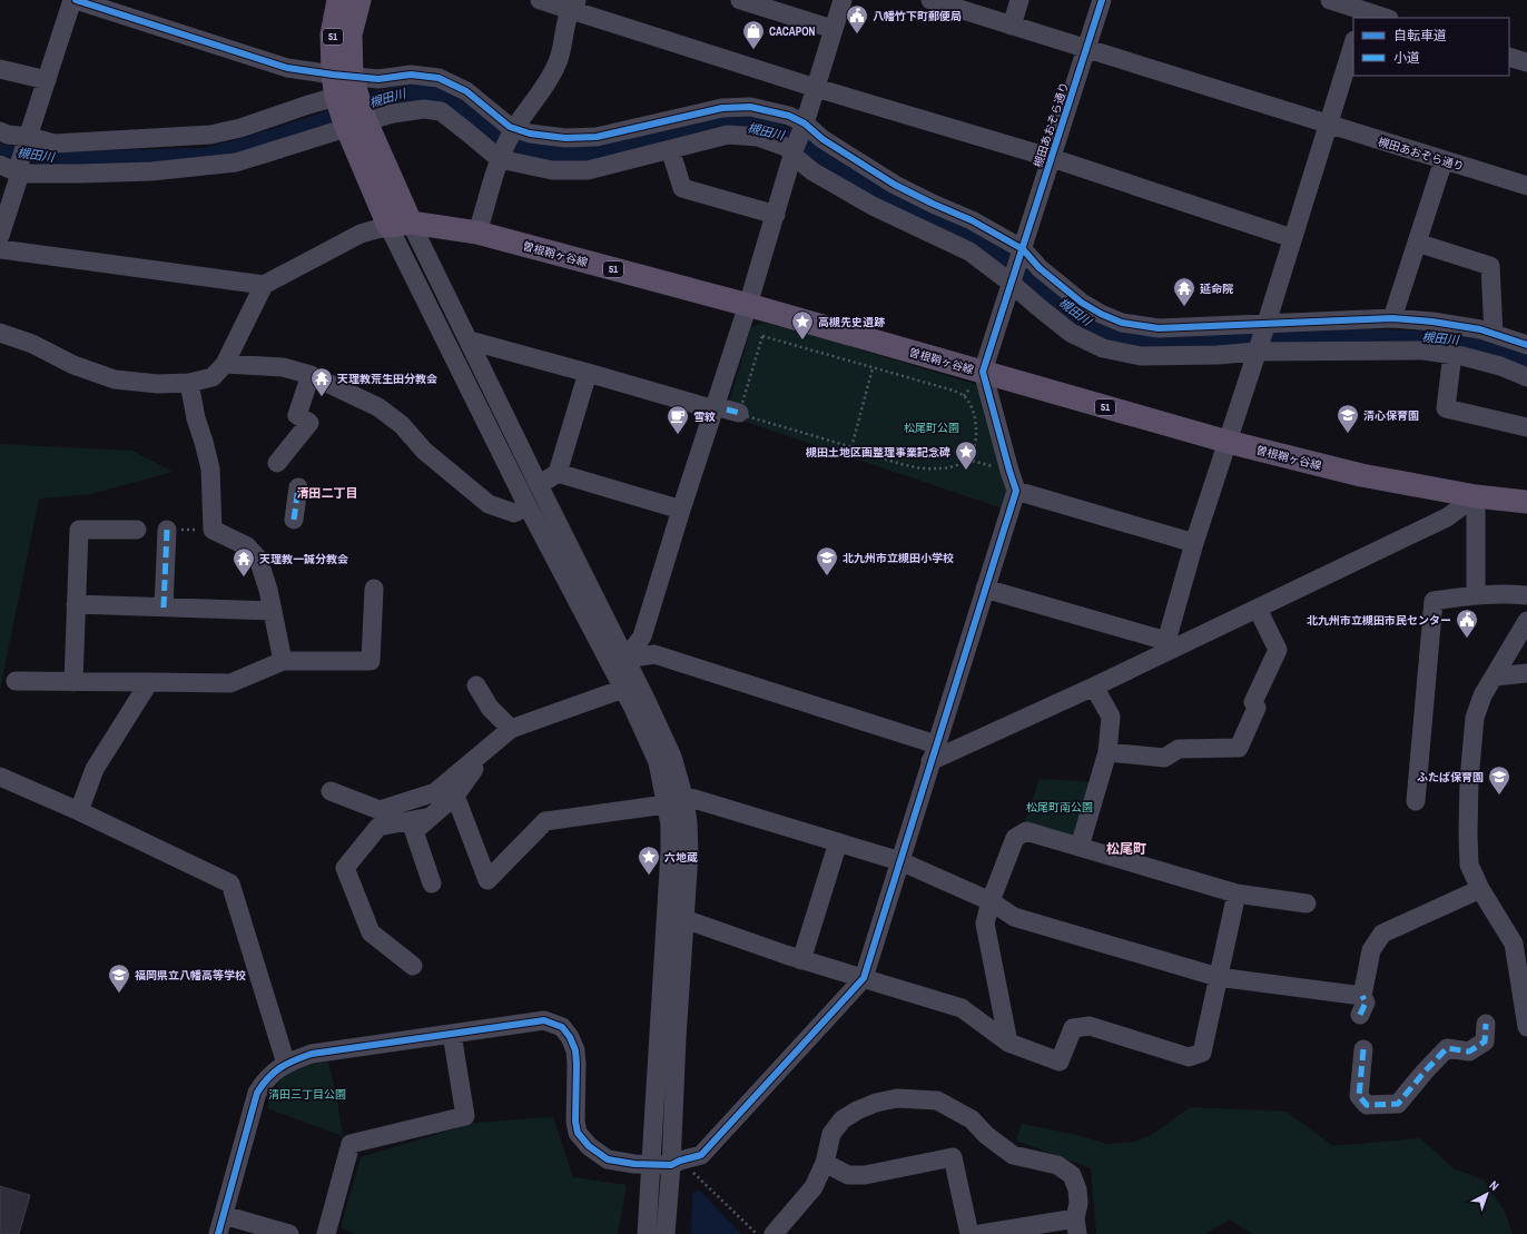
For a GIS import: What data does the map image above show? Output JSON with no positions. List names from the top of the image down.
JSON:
{
  "streets": {
    "main road": ["51", "曽根鞘ヶ谷線"],
    "street": ["槻田あおぞら通り"]
  },
  "crossings": [
    ["51", "曽根鞘ヶ谷線"]
  ],
  "districts": ["清田二丁目", "松尾町"],
  "water": ["槻田川"],
  "parks": ["松尾町公園", "松尾町南公園", "清田三丁目公園"],
  "places": {
    "public building": ["八幡竹下町郵便局", "北九州市立槻田市民センター"],
    "shop": ["CACAPON"],
    "temple": ["延命院", "天理教荒生田分教会", "天理教一誠分教会"],
    "place": ["高槻先史遺跡", "槻田土地区画整理事業記念碑", "六地蔵"],
    "school or university": [
      "清心保育園",
      "北九州市立槻田小学校",
      "ふたば保育園",
      "福岡県立八幡高等学校"
    ],
    "cafe": ["雪紋"]
  },
  "legend": ["自転車道", "小道"],
  "north": "top right"
}
